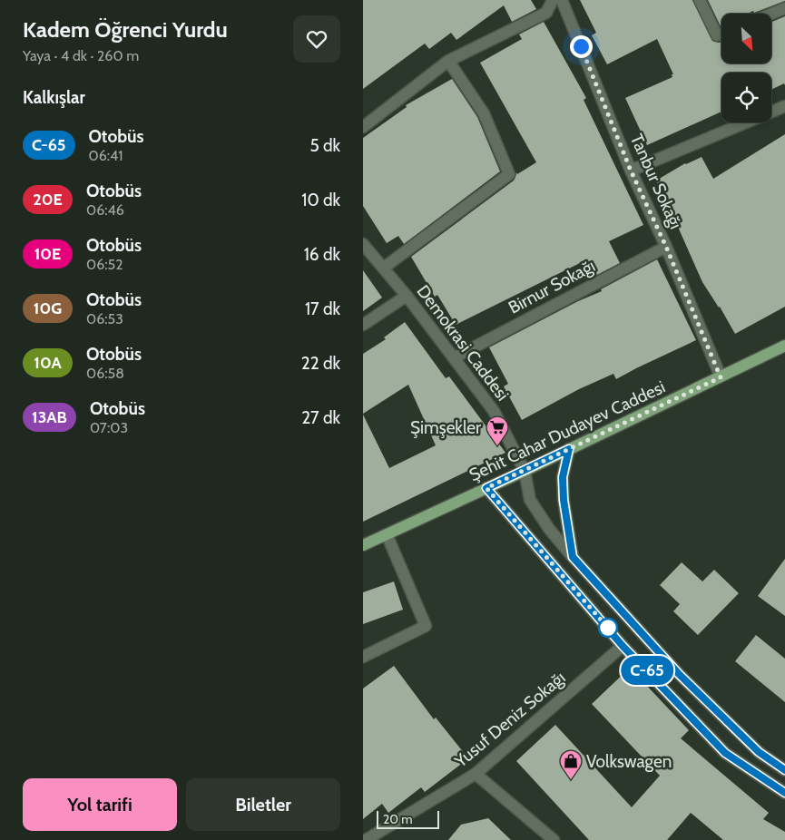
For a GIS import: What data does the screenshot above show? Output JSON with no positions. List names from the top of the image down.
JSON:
{
  "streets": {
    "main road": ["Şehit Cahar Dudayev Caddesi"],
    "street": [
      "Tanbur Sokağı",
      "Birnur Sokağı",
      "Demokrasi Caddesi",
      "Yusuf Deniz Sokağı"
    ]
  },
  "crossings": [
    ["Tanbur Sokağı", "Birnur Sokağı"],
    ["Tanbur Sokağı", "Şehit Cahar Dudayev Caddesi"],
    ["Birnur Sokağı", "Demokrasi Caddesi"],
    ["Demokrasi Caddesi", "Şehit Cahar Dudayev Caddesi"]
  ],
  "places": {
    "supermarket": ["Şimşekler"],
    "shop": ["Volkswagen"]
  },
  "lines": ["bus line C-65"],
  "scale_bar": "20 m",
  "north": "bottom right",
  "page": {
    "heading": [
      ["Kadem Öğrenci Yurdu", "Yaya · 4 dk · 260 m"],
      "Kalkışlar"
    ],
    "on_map": "C-65",
    "list": [
      {
        "mark": "C-65",
        "name": "Otobüs",
        "note": "06:41",
        "value": "5 dk"
      },
      {
        "mark": "20E",
        "name": "Otobüs",
        "note": "06:46",
        "value": "10 dk"
      },
      {
        "mark": "10E",
        "name": "Otobüs",
        "note": "06:52",
        "value": "16 dk"
      },
      {
        "mark": "10G",
        "name": "Otobüs",
        "note": "06:53",
        "value": "17 dk"
      },
      {
        "mark": "10A",
        "name": "Otobüs",
        "note": "06:58",
        "value": "22 dk"
      },
      {
        "mark": "13AB",
        "name": "Otobüs",
        "note": "07:03",
        "value": "27 dk"
      }
    ],
    "buttons": ["Yol tarifi", "Biletler"],
    "scale": "20 m"
  }
}
